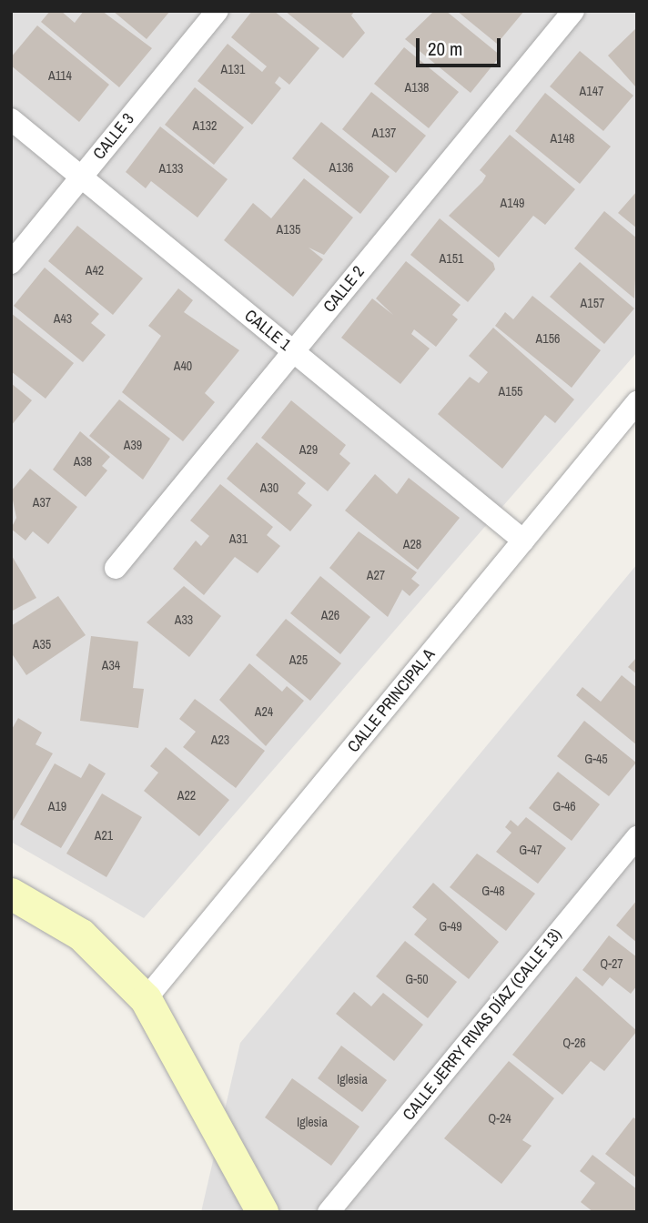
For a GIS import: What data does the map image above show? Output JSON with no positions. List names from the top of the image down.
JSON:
{
  "streets": {
    "street": [
      "CALLE 3",
      "CALLE 2",
      "CALLE 1",
      "CALLE PRINCIPAL A",
      "CALLE JERRY RIVAS DÍAZ (CALLE 13)"
    ]
  },
  "crossings": [
    ["CALLE 3", "CALLE 1"],
    ["CALLE 2", "CALLE 1"],
    ["CALLE 1", "CALLE PRINCIPAL A"]
  ],
  "house_numbers": [
    "A131",
    "A114",
    "A138",
    "A147",
    "A132",
    "A137",
    "A148",
    "A136",
    "A133",
    "A149",
    "A135",
    "A151",
    "A42",
    "A157",
    "A43",
    "A156",
    "A40",
    "A155",
    "A39",
    "A29",
    "A38",
    "A30",
    "A37",
    "A31",
    "A28",
    "A27",
    "A26",
    "A33",
    "A35",
    "A25",
    "A34",
    "A24",
    "A23",
    "G-45",
    "A22",
    "A19",
    "G-46",
    "A21",
    "G-47",
    "G-48",
    "G-49",
    "Q-27",
    "G-50",
    "Q-26",
    "Iglesia",
    "Q-24",
    "Iglesia"
  ],
  "scale_bar": "20 m"
}
